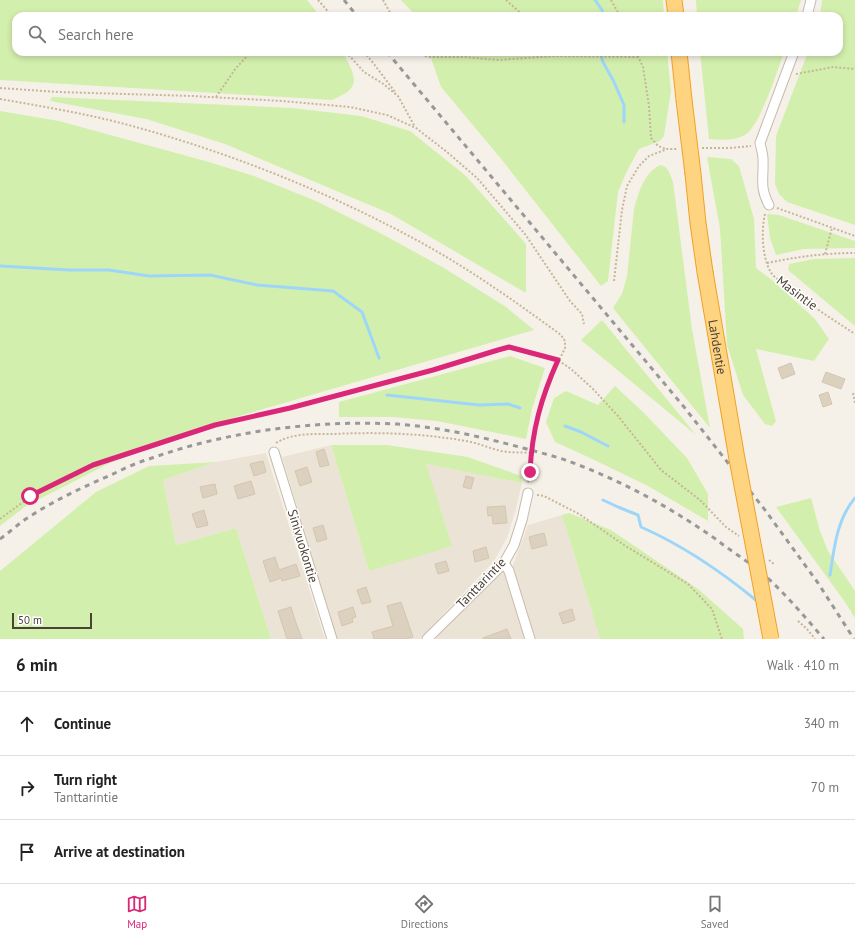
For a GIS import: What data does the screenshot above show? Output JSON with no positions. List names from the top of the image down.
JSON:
{
  "streets": {
    "highway": ["Lahdentie"],
    "street": ["Sinivuokontie", "Tanttarintie"],
    "path": ["Masintie"]
  },
  "scale_bar": "50 m",
  "page": {
    "search": "Search here",
    "scale": "50 m",
    "heading": ["6 min", "Walk · 410 m"],
    "list": [
      ["Continue", "340 m"],
      ["Turn right", "Tanttarintie", "70 m"],
      "Arrive at destination"
    ],
    "nav": ["Map", "Directions", "Saved"]
  }
}
